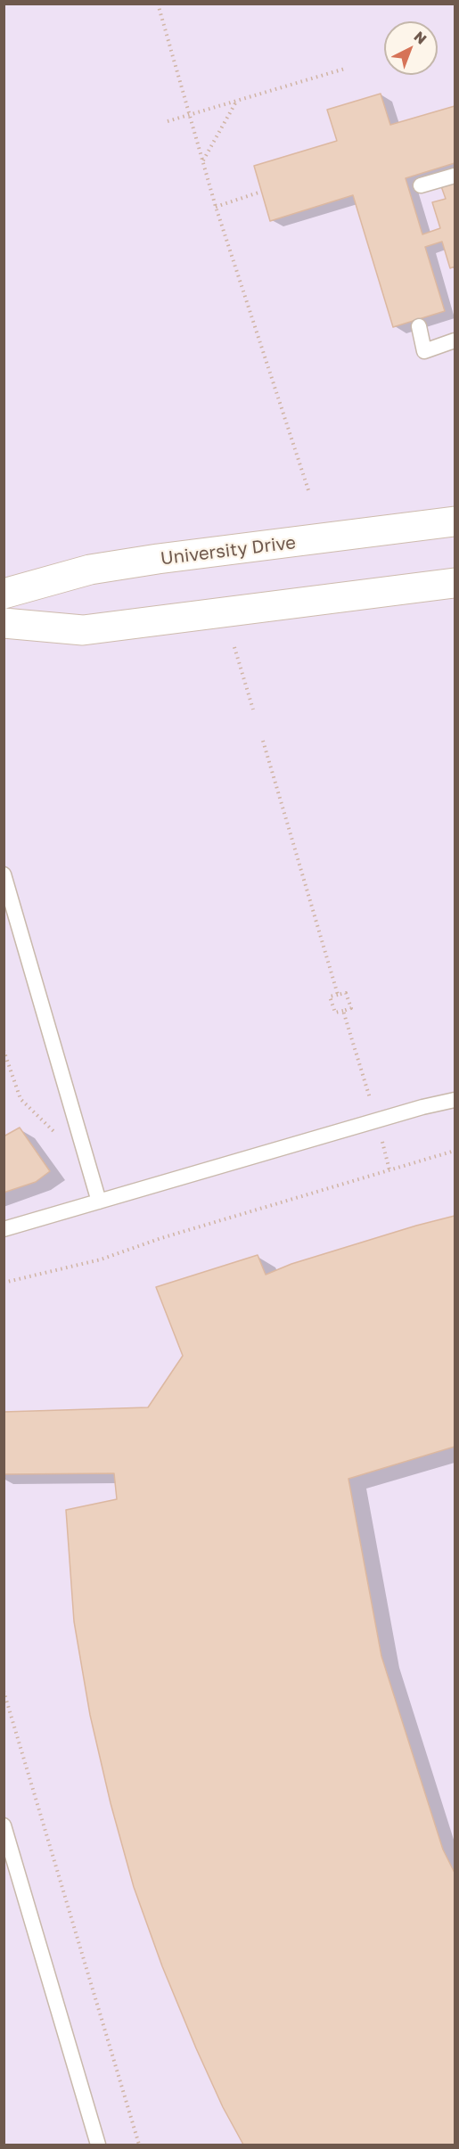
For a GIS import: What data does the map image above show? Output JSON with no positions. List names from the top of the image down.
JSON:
{
  "streets": {
    "street": ["University Drive"]
  },
  "north": "top right"
}
